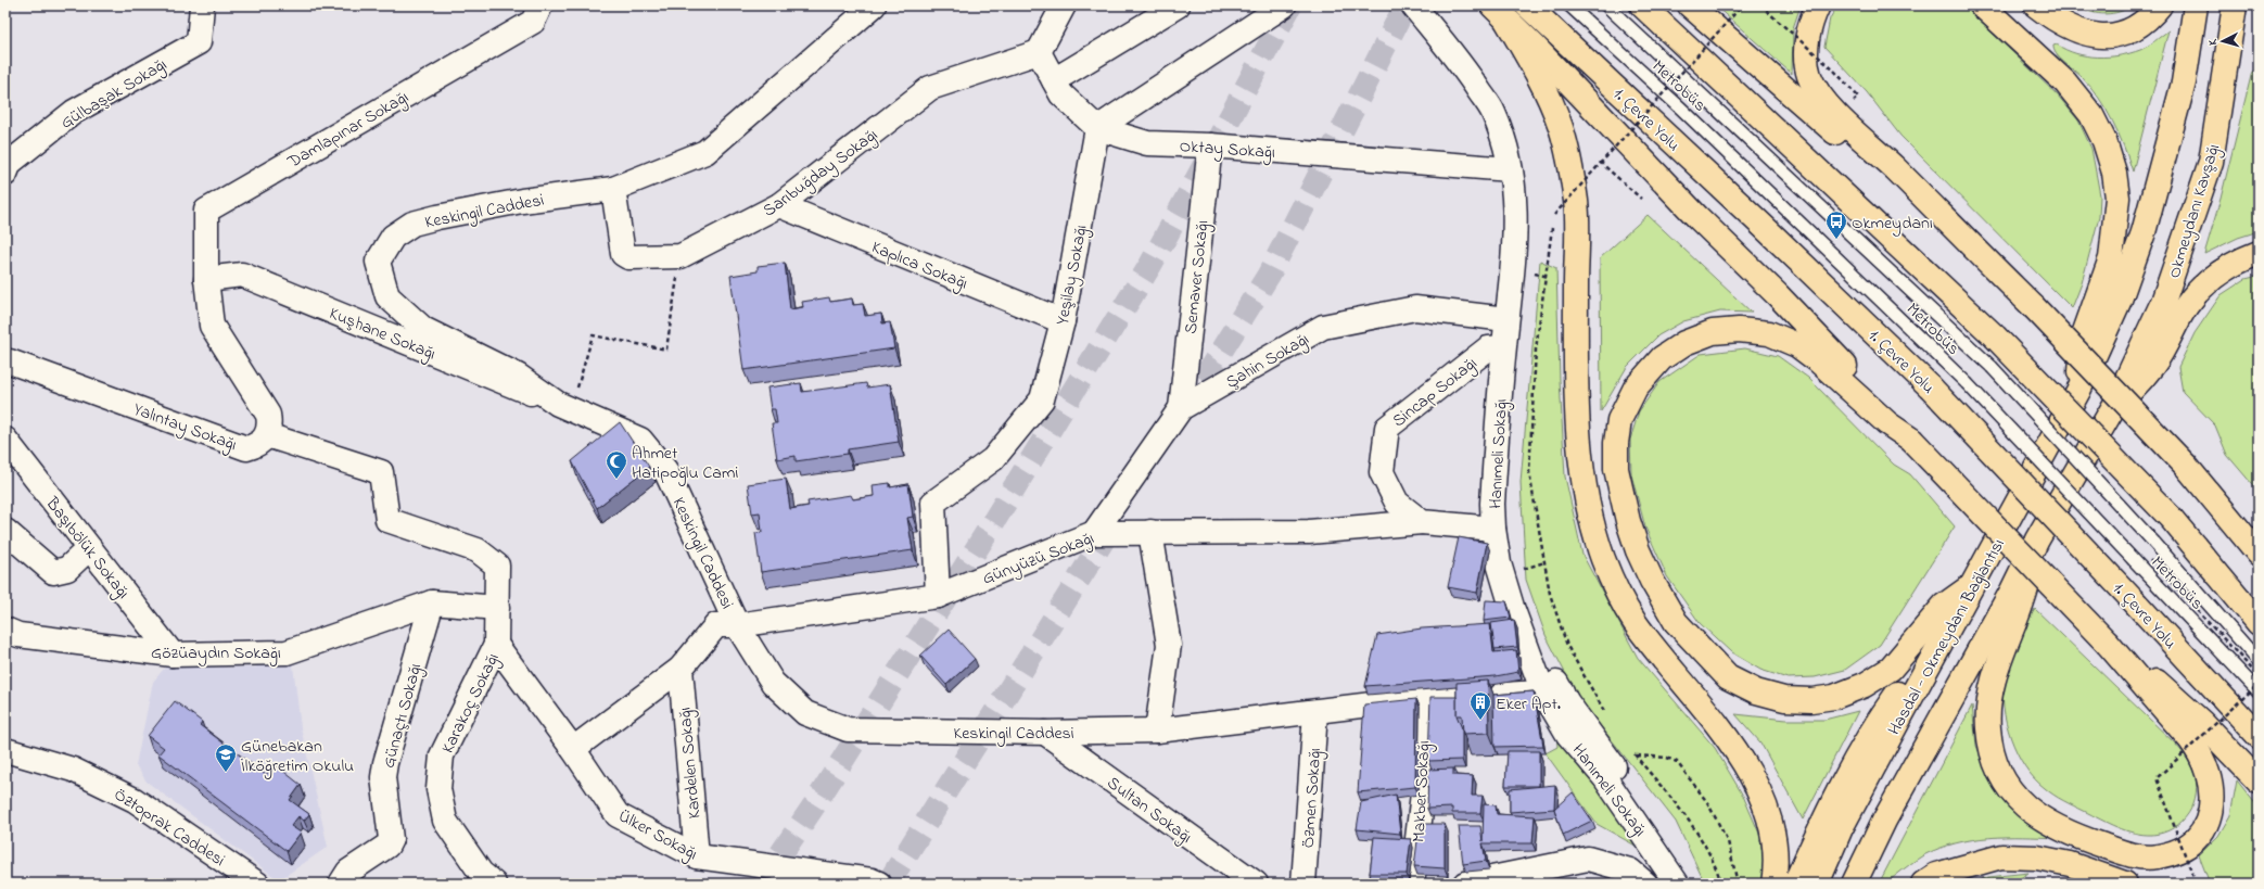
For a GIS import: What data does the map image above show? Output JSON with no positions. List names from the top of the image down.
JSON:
{
  "streets": {
    "highway": ["1. Çevre Yolu", "Okmeydanı Kavşağı", "Hasdal - Okmeydanı Bağlantısı"],
    "street": [
      "Gülbaşak Sokağı",
      "Damlapınar Sokağı",
      "Oktay Sokağı",
      "Sarıbuğday Sokağı",
      "Keskingil Caddesi",
      "Kaplıca Sokağı",
      "Yeşilay Sokağı",
      "Semaver Sokağı",
      "Kuşhane Sokağı",
      "Şahin Sokağı",
      "Sincap Sokağı",
      "Yalıntay Sokağı",
      "Hanımeli Sokağı",
      "Başıbölük Sokağı",
      "Günyüzü Sokağı",
      "Gözüaydın Sokağı",
      "Karakoç Sokağı",
      "Günaçtı Sokağı",
      "Kardelen Sokağı",
      "Makber Sokağı",
      "Özmen Sokağı",
      "Sultan Sokağı",
      "Öztoprak Caddesi",
      "Ülker Sokağı"
    ],
    "lane": ["Metrobüs"]
  },
  "crossings": [
    ["Damlapınar Sokağı", "Kuşhane Sokağı"],
    ["Oktay Sokağı", "Sarıbuğday Sokağı"],
    ["Oktay Sokağı", "Yeşilay Sokağı"],
    ["Oktay Sokağı", "Semaver Sokağı"],
    ["Oktay Sokağı", "Hanımeli Sokağı"],
    ["Sarıbuğday Sokağı", "Kaplıca Sokağı"],
    ["Keskingil Caddesi", "Kuşhane Sokağı"],
    ["Keskingil Caddesi", "Hanımeli Sokağı"],
    ["Keskingil Caddesi", "Günyüzü Sokağı"],
    ["Keskingil Caddesi", "Makber Sokağı"],
    ["Keskingil Caddesi", "Özmen Sokağı"],
    ["Keskingil Caddesi", "Sultan Sokağı"],
    ["Okmeydanı Kavşağı", "Hasdal - Okmeydanı Bağlantısı"],
    ["Kaplıca Sokağı", "Yeşilay Sokağı"],
    ["Yeşilay Sokağı", "Günyüzü Sokağı"],
    ["Semaver Sokağı", "Şahin Sokağı"],
    ["Şahin Sokağı", "Hanımeli Sokağı"],
    ["Şahin Sokağı", "Günyüzü Sokağı"],
    ["Sincap Sokağı", "Hanımeli Sokağı"],
    ["Sincap Sokağı", "Günyüzü Sokağı"],
    ["Yalıntay Sokağı", "Karakoç Sokağı"],
    ["Başıbölük Sokağı", "Gözüaydın Sokağı"],
    ["Günyüzü Sokağı", "Kardelen Sokağı"],
    ["Gözüaydın Sokağı", "Karakoç Sokağı"],
    ["Gözüaydın Sokağı", "Günaçtı Sokağı"],
    ["Karakoç Sokağı", "Ülker Sokağı"],
    ["Kardelen Sokağı", "Ülker Sokağı"]
  ],
  "places": {
    "bus stop": ["Okmeydanı"],
    "mosque": ["Ahmet Hatipoğlu Cami"],
    "building": ["Eker Apt."],
    "school or university": ["Günebakan İlköğretim Okulu"]
  },
  "north": "left"
}
